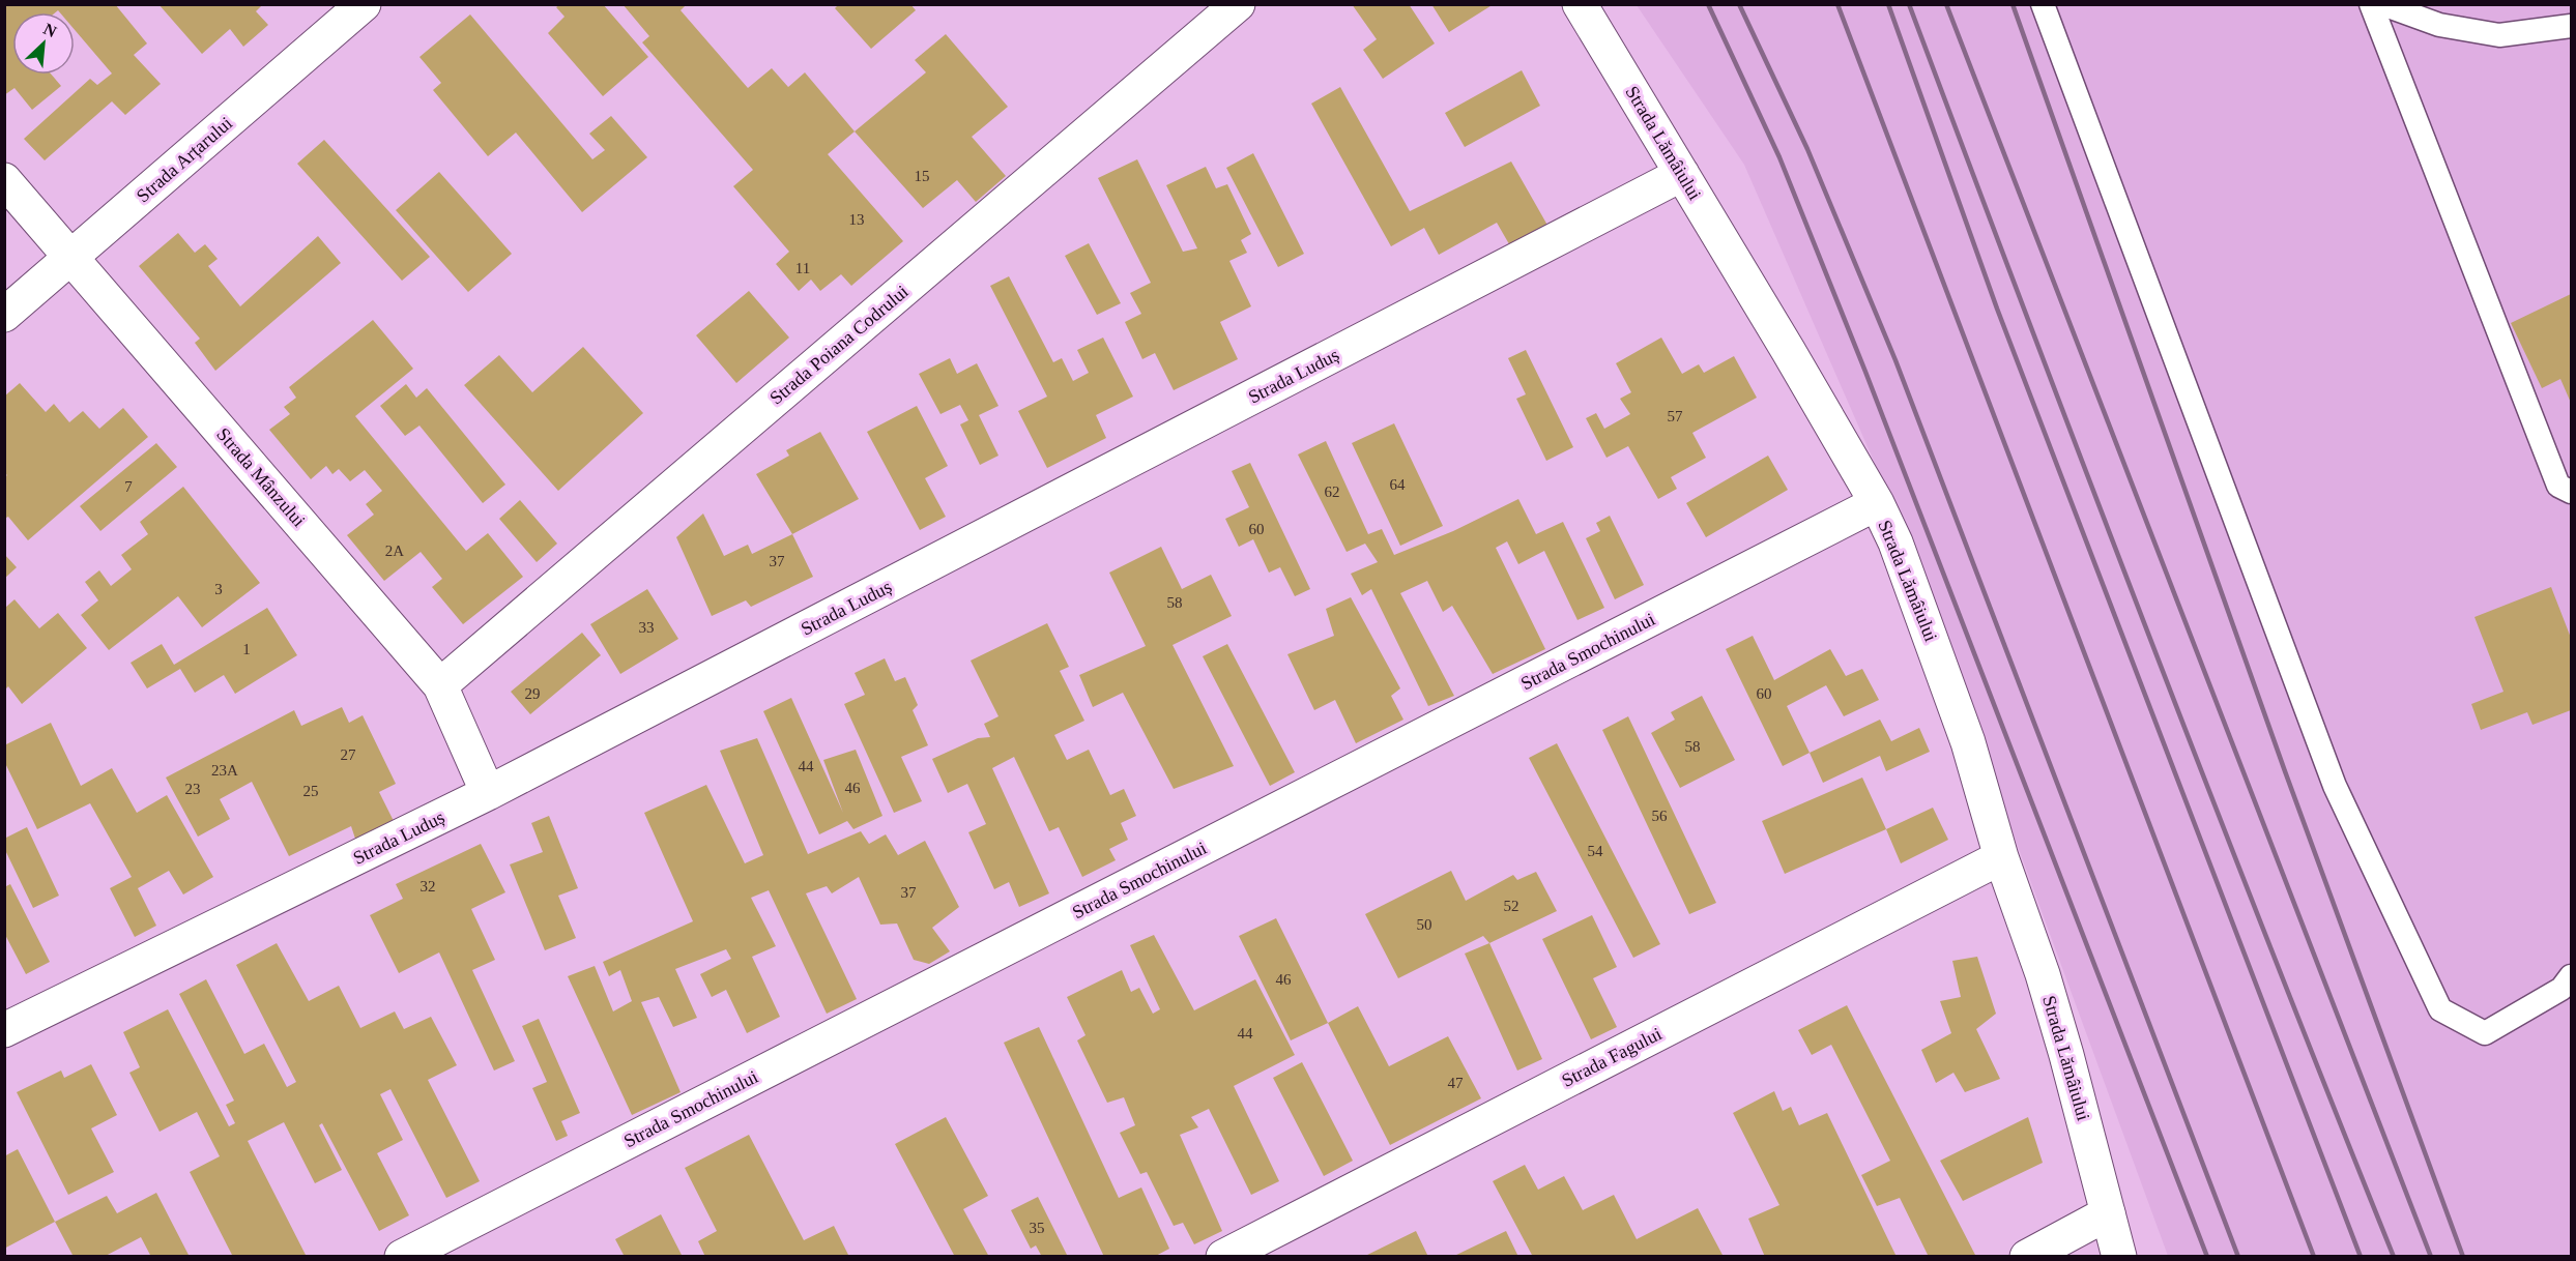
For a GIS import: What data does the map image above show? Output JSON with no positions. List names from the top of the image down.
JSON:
{
  "streets": {
    "street": [
      "Strada Lămâiului",
      "Strada Arțarului",
      "Strada Poiana Codrului",
      "Strada Luduș",
      "Strada Mânzului",
      "Strada Smochinului",
      "Strada Fagului"
    ]
  },
  "crossings": [
    ["Strada Lămâiului", "Strada Luduș"],
    ["Strada Lămâiului", "Strada Smochinului"],
    ["Strada Lămâiului", "Strada Fagului"],
    ["Strada Arțarului", "Strada Mânzului"],
    ["Strada Poiana Codrului", "Strada Mânzului"],
    ["Strada Luduș", "Strada Mânzului"]
  ],
  "house_numbers": [
    "15",
    "13",
    "11",
    "57",
    "64",
    "7",
    "62",
    "60",
    "2A",
    "37",
    "3",
    "58",
    "33",
    "1",
    "29",
    "60",
    "58",
    "27",
    "44",
    "23A",
    "46",
    "23",
    "25",
    "56",
    "54",
    "32",
    "37",
    "52",
    "50",
    "46",
    "44",
    "47",
    "35"
  ],
  "north": "top right"
}
